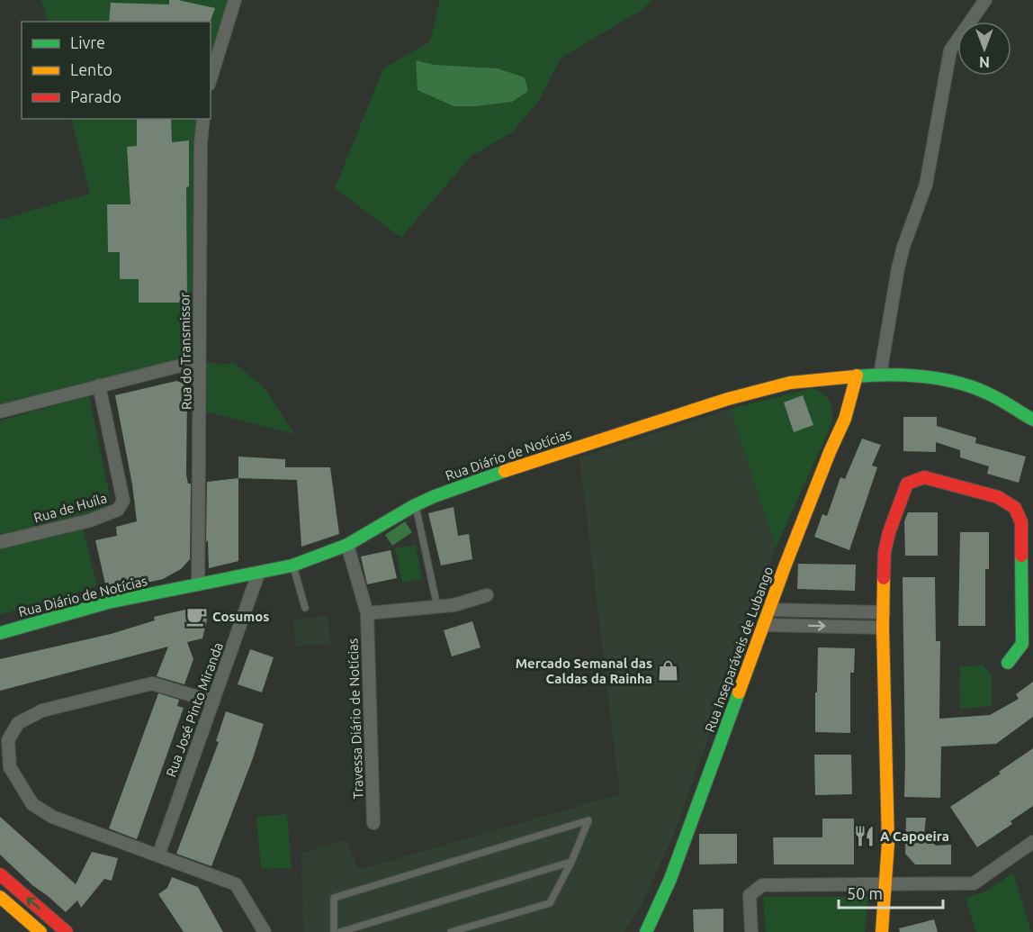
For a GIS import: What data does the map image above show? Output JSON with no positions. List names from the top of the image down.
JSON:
{
  "streets": {
    "street": [
      "Rua do Transmissor",
      "Rua Diário de Notícias",
      "Rua de Huíla",
      "Rua Inseparáveis de Lubango",
      "Rua José Pinto Miranda",
      "Travessa Diário de Notícias"
    ]
  },
  "crossings": [
    ["Rua do Transmissor", "Rua Diário de Notícias"],
    ["Rua Diário de Notícias", "Rua Inseparáveis de Lubango"],
    ["Rua Diário de Notícias", "Rua José Pinto Miranda"],
    ["Rua Diário de Notícias", "Travessa Diário de Notícias"]
  ],
  "places": {
    "cafe": ["Cosumos"],
    "shop": ["Mercado Semanal das Caldas da Rainha"],
    "restaurant": ["A Capoeira"]
  },
  "legend": ["Livre", "Lento", "Parado"],
  "scale_bar": "50 m",
  "north": "bottom"
}
